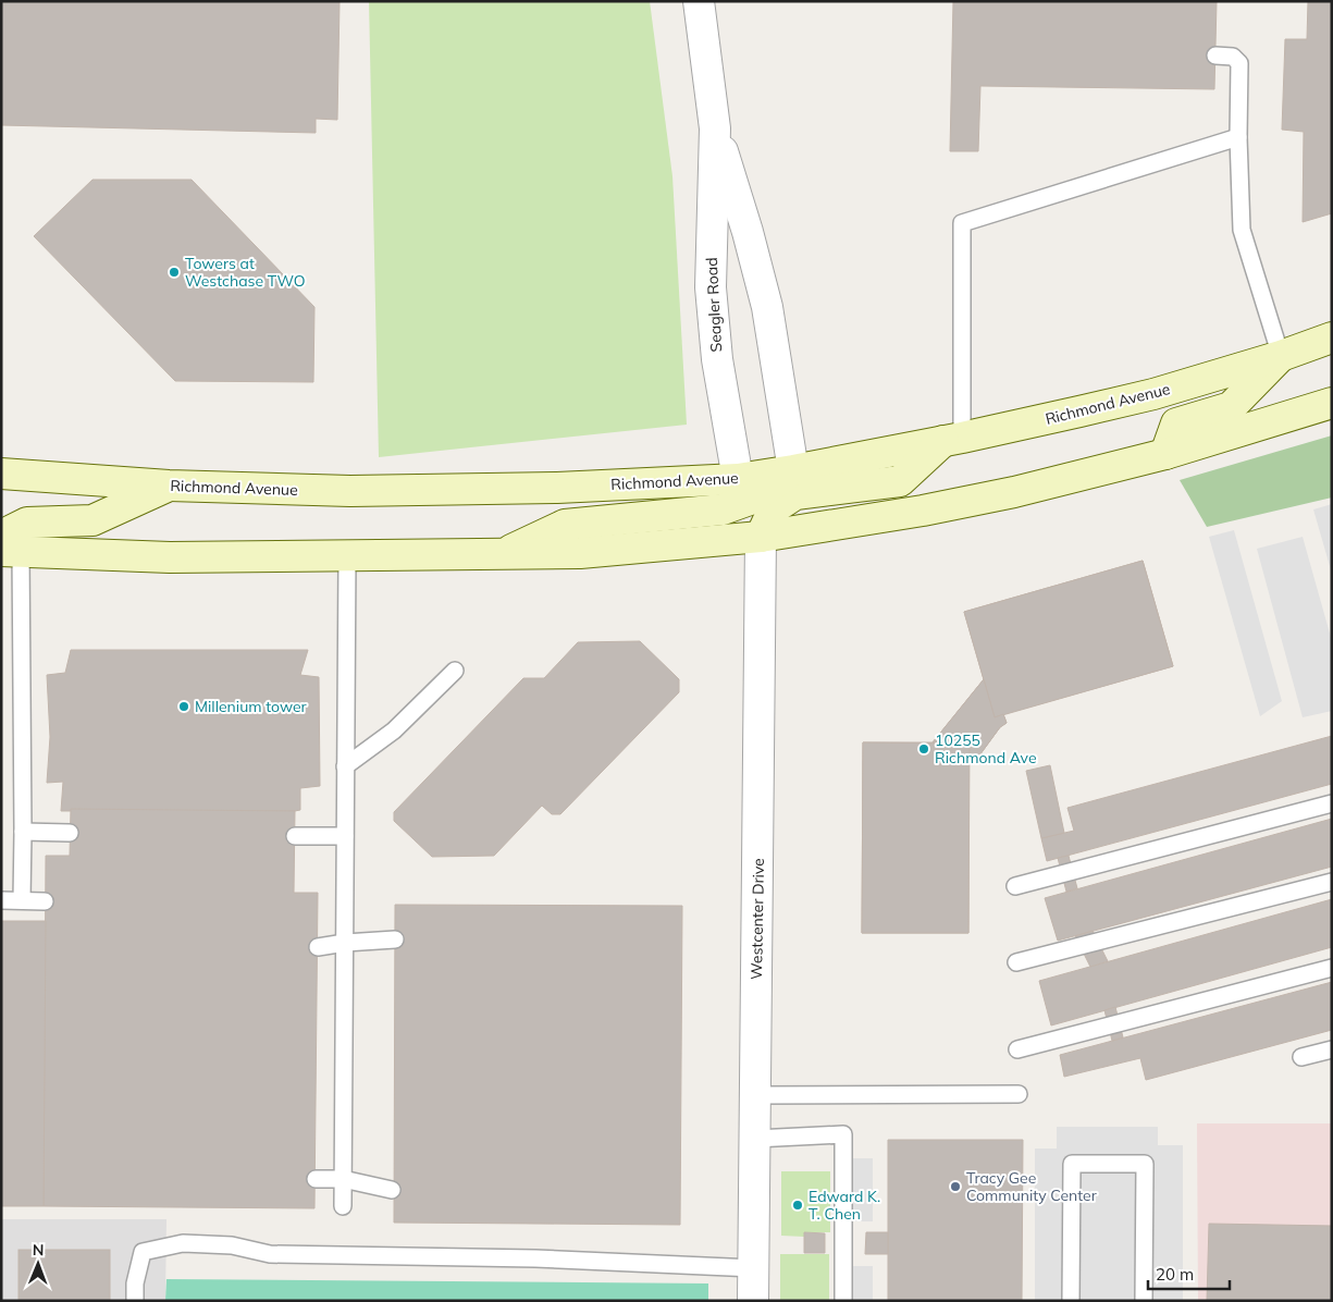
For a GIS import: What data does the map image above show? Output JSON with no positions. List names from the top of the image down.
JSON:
{
  "streets": {
    "main road": ["Richmond Avenue"],
    "street": ["Seagler Road", "Westcenter Drive"]
  },
  "crossings": [
    ["Seagler Road", "Richmond Avenue"]
  ],
  "places": [
    "Towers at Westchase TWO",
    "Millenium tower",
    "10255 Richmond Ave",
    "Tracy Gee Community Center",
    "Edward K. T. Chen"
  ],
  "scale_bar": "20 m",
  "north": "top"
}
